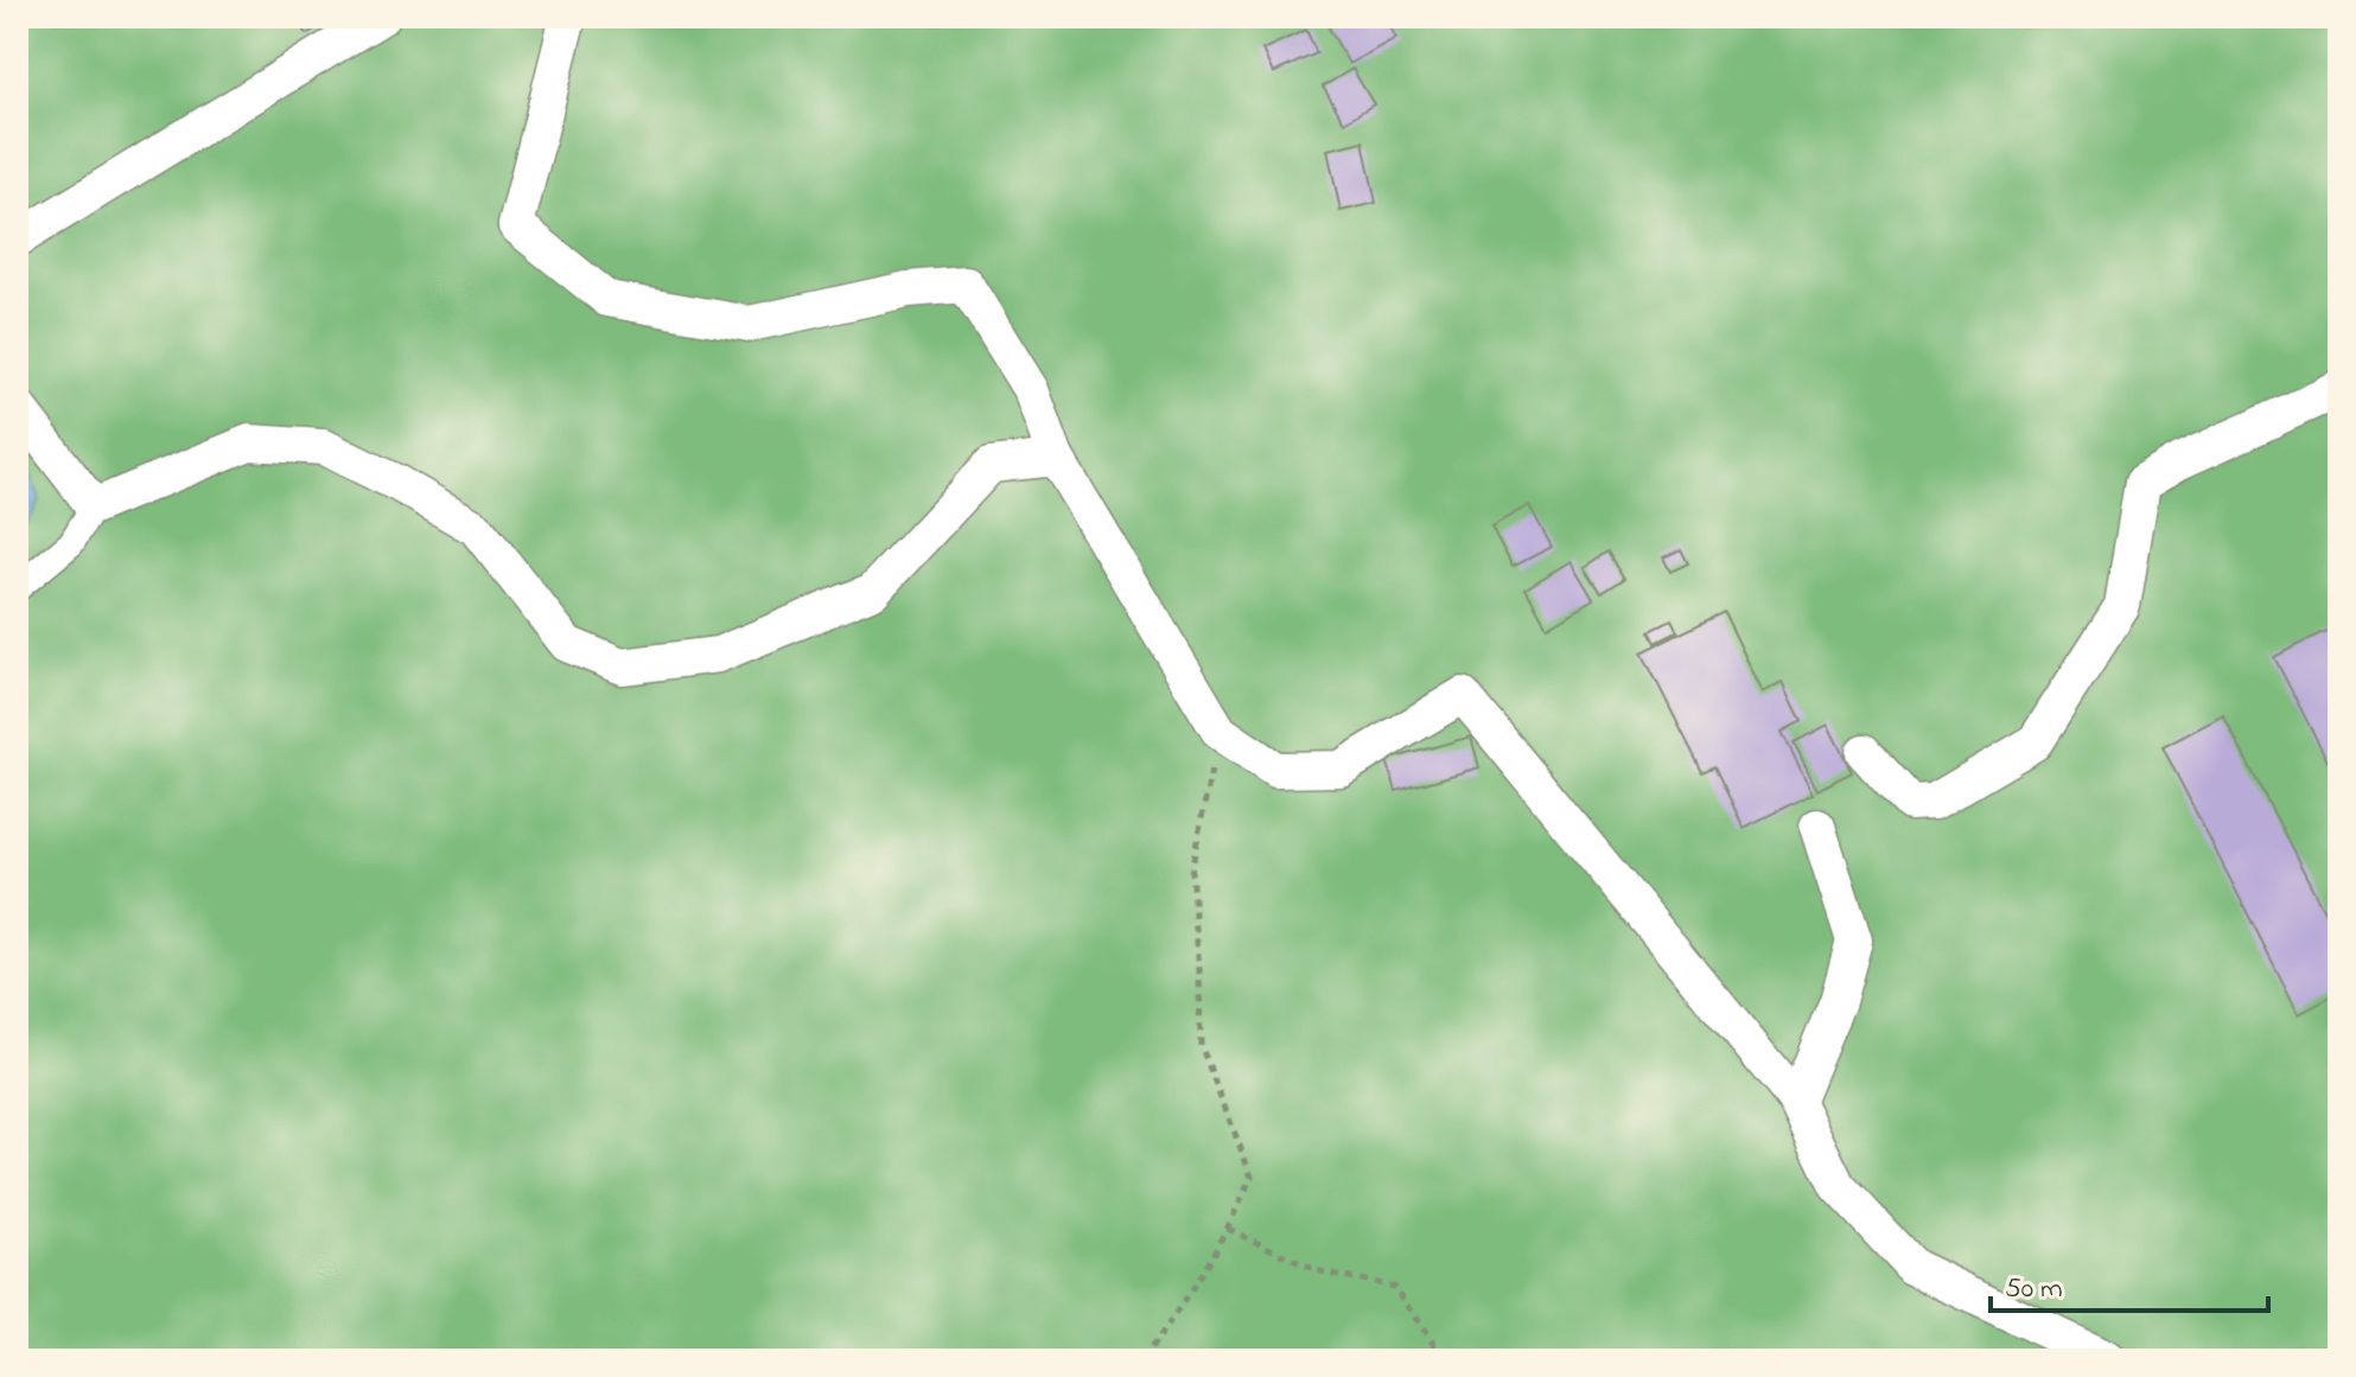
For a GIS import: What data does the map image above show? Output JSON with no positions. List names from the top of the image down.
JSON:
{
  "scale_bar": "50 m"
}
